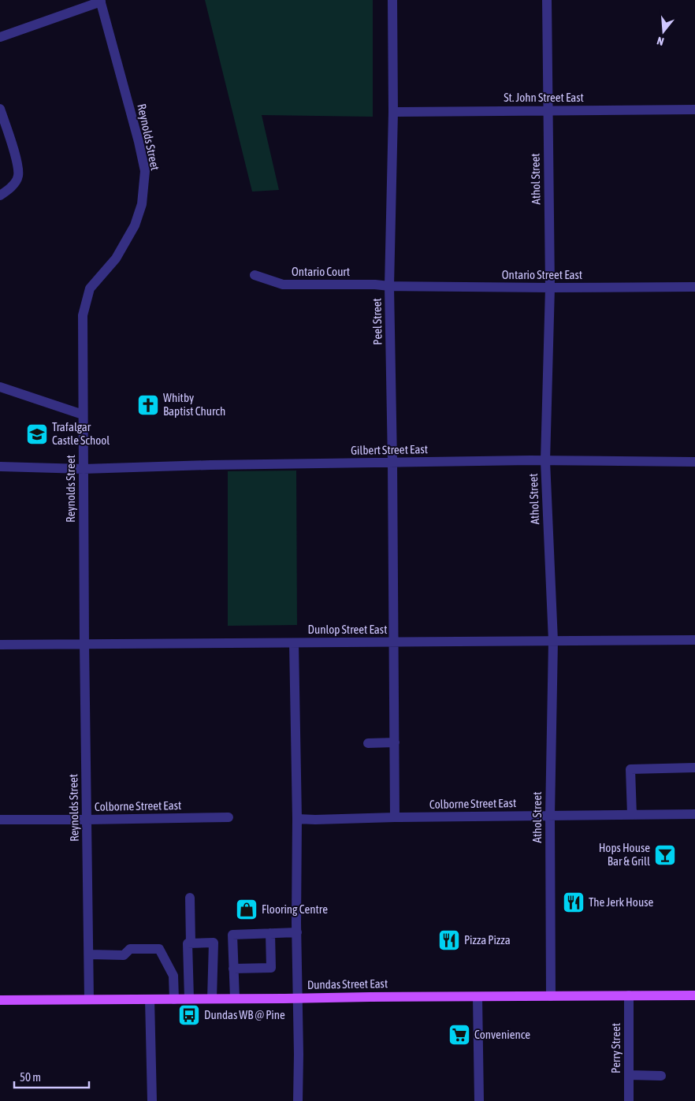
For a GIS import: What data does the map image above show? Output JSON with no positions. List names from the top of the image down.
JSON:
{
  "streets": {
    "main road": ["Dundas Street East"],
    "street": [
      "St. John Street East",
      "Reynolds Street",
      "Athol Street",
      "Ontario Court",
      "Ontario Street East",
      "Peel Street",
      "Gilbert Street East",
      "Dunlop Street East",
      "Colborne Street East",
      "Perry Street"
    ]
  },
  "crossings": [
    ["St. John Street East", "Athol Street"],
    ["St. John Street East", "Peel Street"],
    ["Reynolds Street", "Gilbert Street East"],
    ["Reynolds Street", "Dunlop Street East"],
    ["Reynolds Street", "Colborne Street East"],
    ["Reynolds Street", "Dundas Street East"],
    ["Athol Street", "Ontario Street East"],
    ["Athol Street", "Gilbert Street East"],
    ["Athol Street", "Dunlop Street East"],
    ["Athol Street", "Colborne Street East"],
    ["Athol Street", "Dundas Street East"],
    ["Ontario Court", "Ontario Street East"],
    ["Ontario Court", "Peel Street"],
    ["Ontario Street East", "Peel Street"],
    ["Peel Street", "Gilbert Street East"],
    ["Peel Street", "Dunlop Street East"],
    ["Peel Street", "Colborne Street East"],
    ["Dundas Street East", "Perry Street"]
  ],
  "places": {
    "church": ["Whitby Baptist Church"],
    "school or university": ["Trafalgar Castle School"],
    "bar": ["Hops House Bar & Grill"],
    "restaurant": ["The Jerk House", "Pizza Pizza"],
    "shop": ["Flooring Centre"],
    "bus stop": ["Dundas WB @ Pine"],
    "supermarket": ["Convenience"]
  },
  "scale_bar": "50 m",
  "north": "bottom"
}
